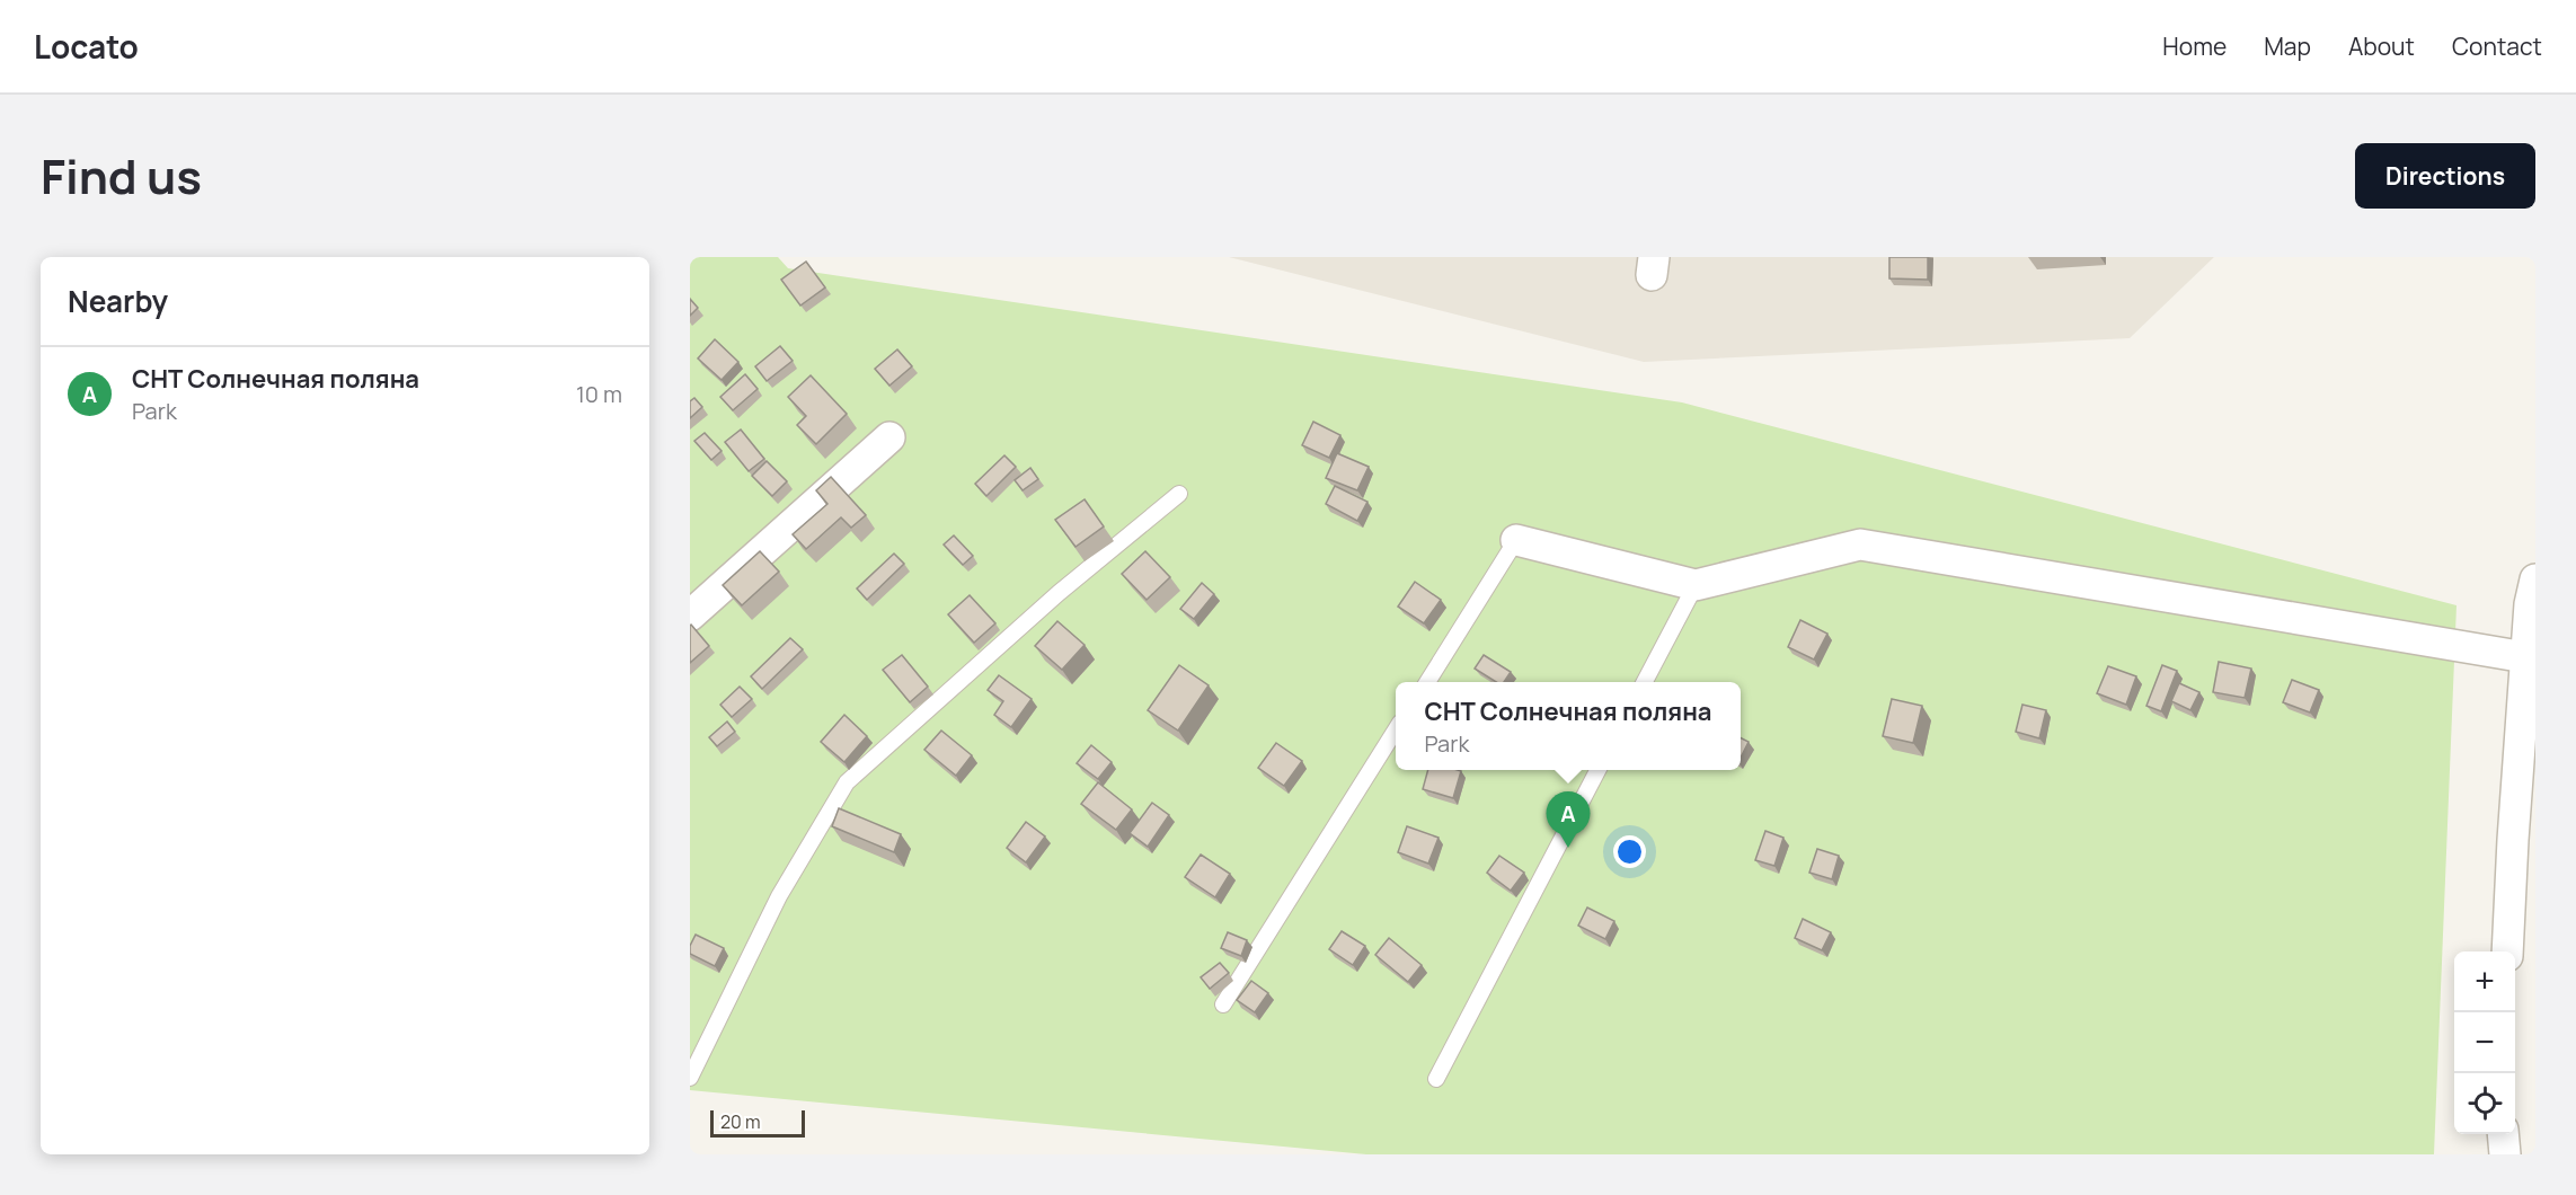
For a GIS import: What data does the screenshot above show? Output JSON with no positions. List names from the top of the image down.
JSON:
{
  "scale_bar": "20 m",
  "page": {
    "header": "Locato",
    "nav": [
      "Home",
      "Map",
      "About",
      "Contact"
    ],
    "title": "Find us",
    "buttons": "Directions",
    "heading": "Nearby",
    "list": [
      {
        "mark": "A",
        "name": "СНТ Солнечная поляна",
        "note": "Park",
        "value": "10 m"
      }
    ],
    "popup": ["СНТ Солнечная поляна", "Park"],
    "pins": "A",
    "map_buttons": ["+", "−"],
    "scale": "20 m"
  }
}
